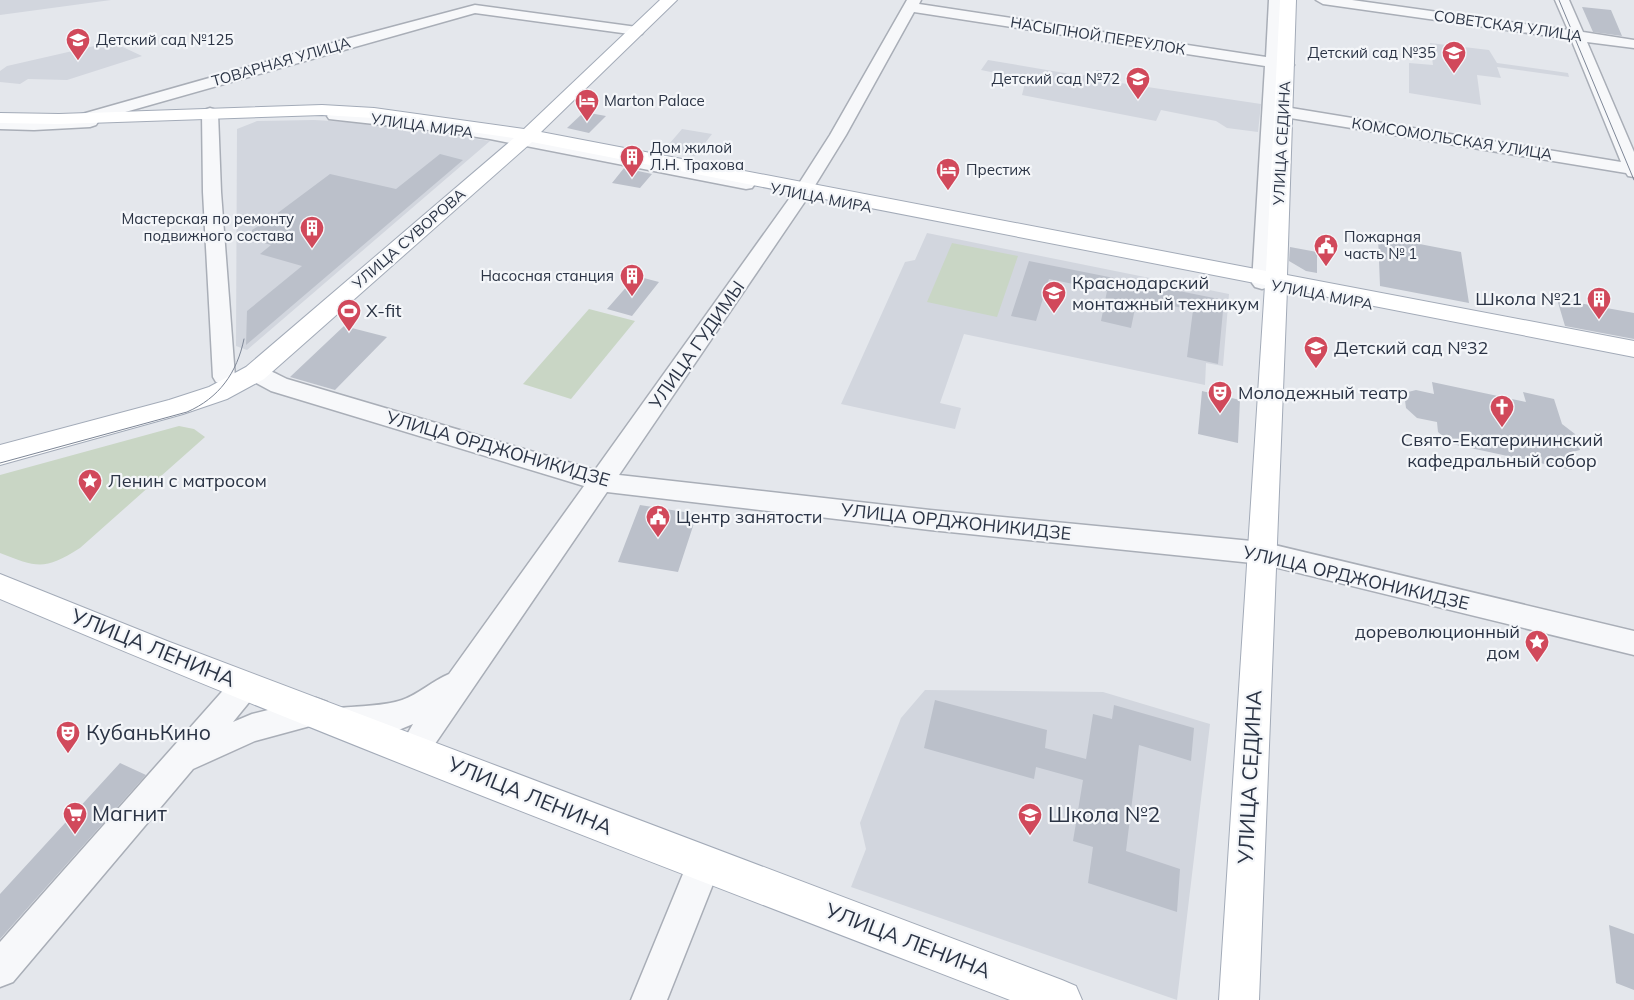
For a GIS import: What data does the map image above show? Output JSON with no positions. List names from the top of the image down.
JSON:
{
  "streets": {
    "main road": [
      "УЛИЦА МИРА",
      "УЛИЦА СЕДИНА",
      "УЛИЦА СУВОРОВА",
      "УЛИЦА ЛЕНИНА"
    ],
    "street": [
      "СОВЕТСКАЯ УЛИЦА",
      "НАСЫПНОЙ ПЕРЕУЛОК",
      "ТОВАРНАЯ УЛИЦА",
      "КОМСОМОЛЬСКАЯ УЛИЦА",
      "УЛИЦА ГУДИМЫ",
      "УЛИЦА ОРДЖОНИКИДЗЕ"
    ]
  },
  "crossings": [
    ["НАСЫПНОЙ ПЕРЕУЛОК", "УЛИЦА СЕДИНА"],
    ["НАСЫПНОЙ ПЕРЕУЛОК", "УЛИЦА ГУДИМЫ"],
    ["ТОВАРНАЯ УЛИЦА", "УЛИЦА МИРА"],
    ["ТОВАРНАЯ УЛИЦА", "УЛИЦА СУВОРОВА"],
    ["УЛИЦА МИРА", "УЛИЦА СЕДИНА"],
    ["УЛИЦА МИРА", "УЛИЦА СУВОРОВА"],
    ["УЛИЦА МИРА", "УЛИЦА ГУДИМЫ"],
    ["КОМСОМОЛЬСКАЯ УЛИЦА", "УЛИЦА СЕДИНА"],
    ["УЛИЦА СЕДИНА", "УЛИЦА ОРДЖОНИКИДЗЕ"],
    ["УЛИЦА СУВОРОВА", "УЛИЦА ОРДЖОНИКИДЗЕ"],
    ["УЛИЦА ГУДИМЫ", "УЛИЦА ОРДЖОНИКИДЗЕ"],
    ["УЛИЦА ГУДИМЫ", "УЛИЦА ЛЕНИНА"]
  ],
  "places": {
    "school or university": [
      "Детский сад №125",
      "Детский сад №35",
      "Детский сад №72",
      "Краснодарский монтажный техникум",
      "Детский сад №32",
      "Школа №2"
    ],
    "hotel": ["Marton Palace", "Престиж"],
    "building": [
      "Дом жилой Л.Н. Трахова",
      "Мастерская по ремонту подвижного состава",
      "Насосная станция",
      "Школа №21"
    ],
    "public building": ["Пожарная часть № 1", "Центр занятости"],
    "sports": ["X-fit"],
    "theatre": ["Молодежный театр", "КубаньКино"],
    "church": ["Свято-Екатерининский кафедральный собор"],
    "place": ["Ленин с матросом", "дореволюционный дом"],
    "supermarket": ["Магнит"]
  }
}
